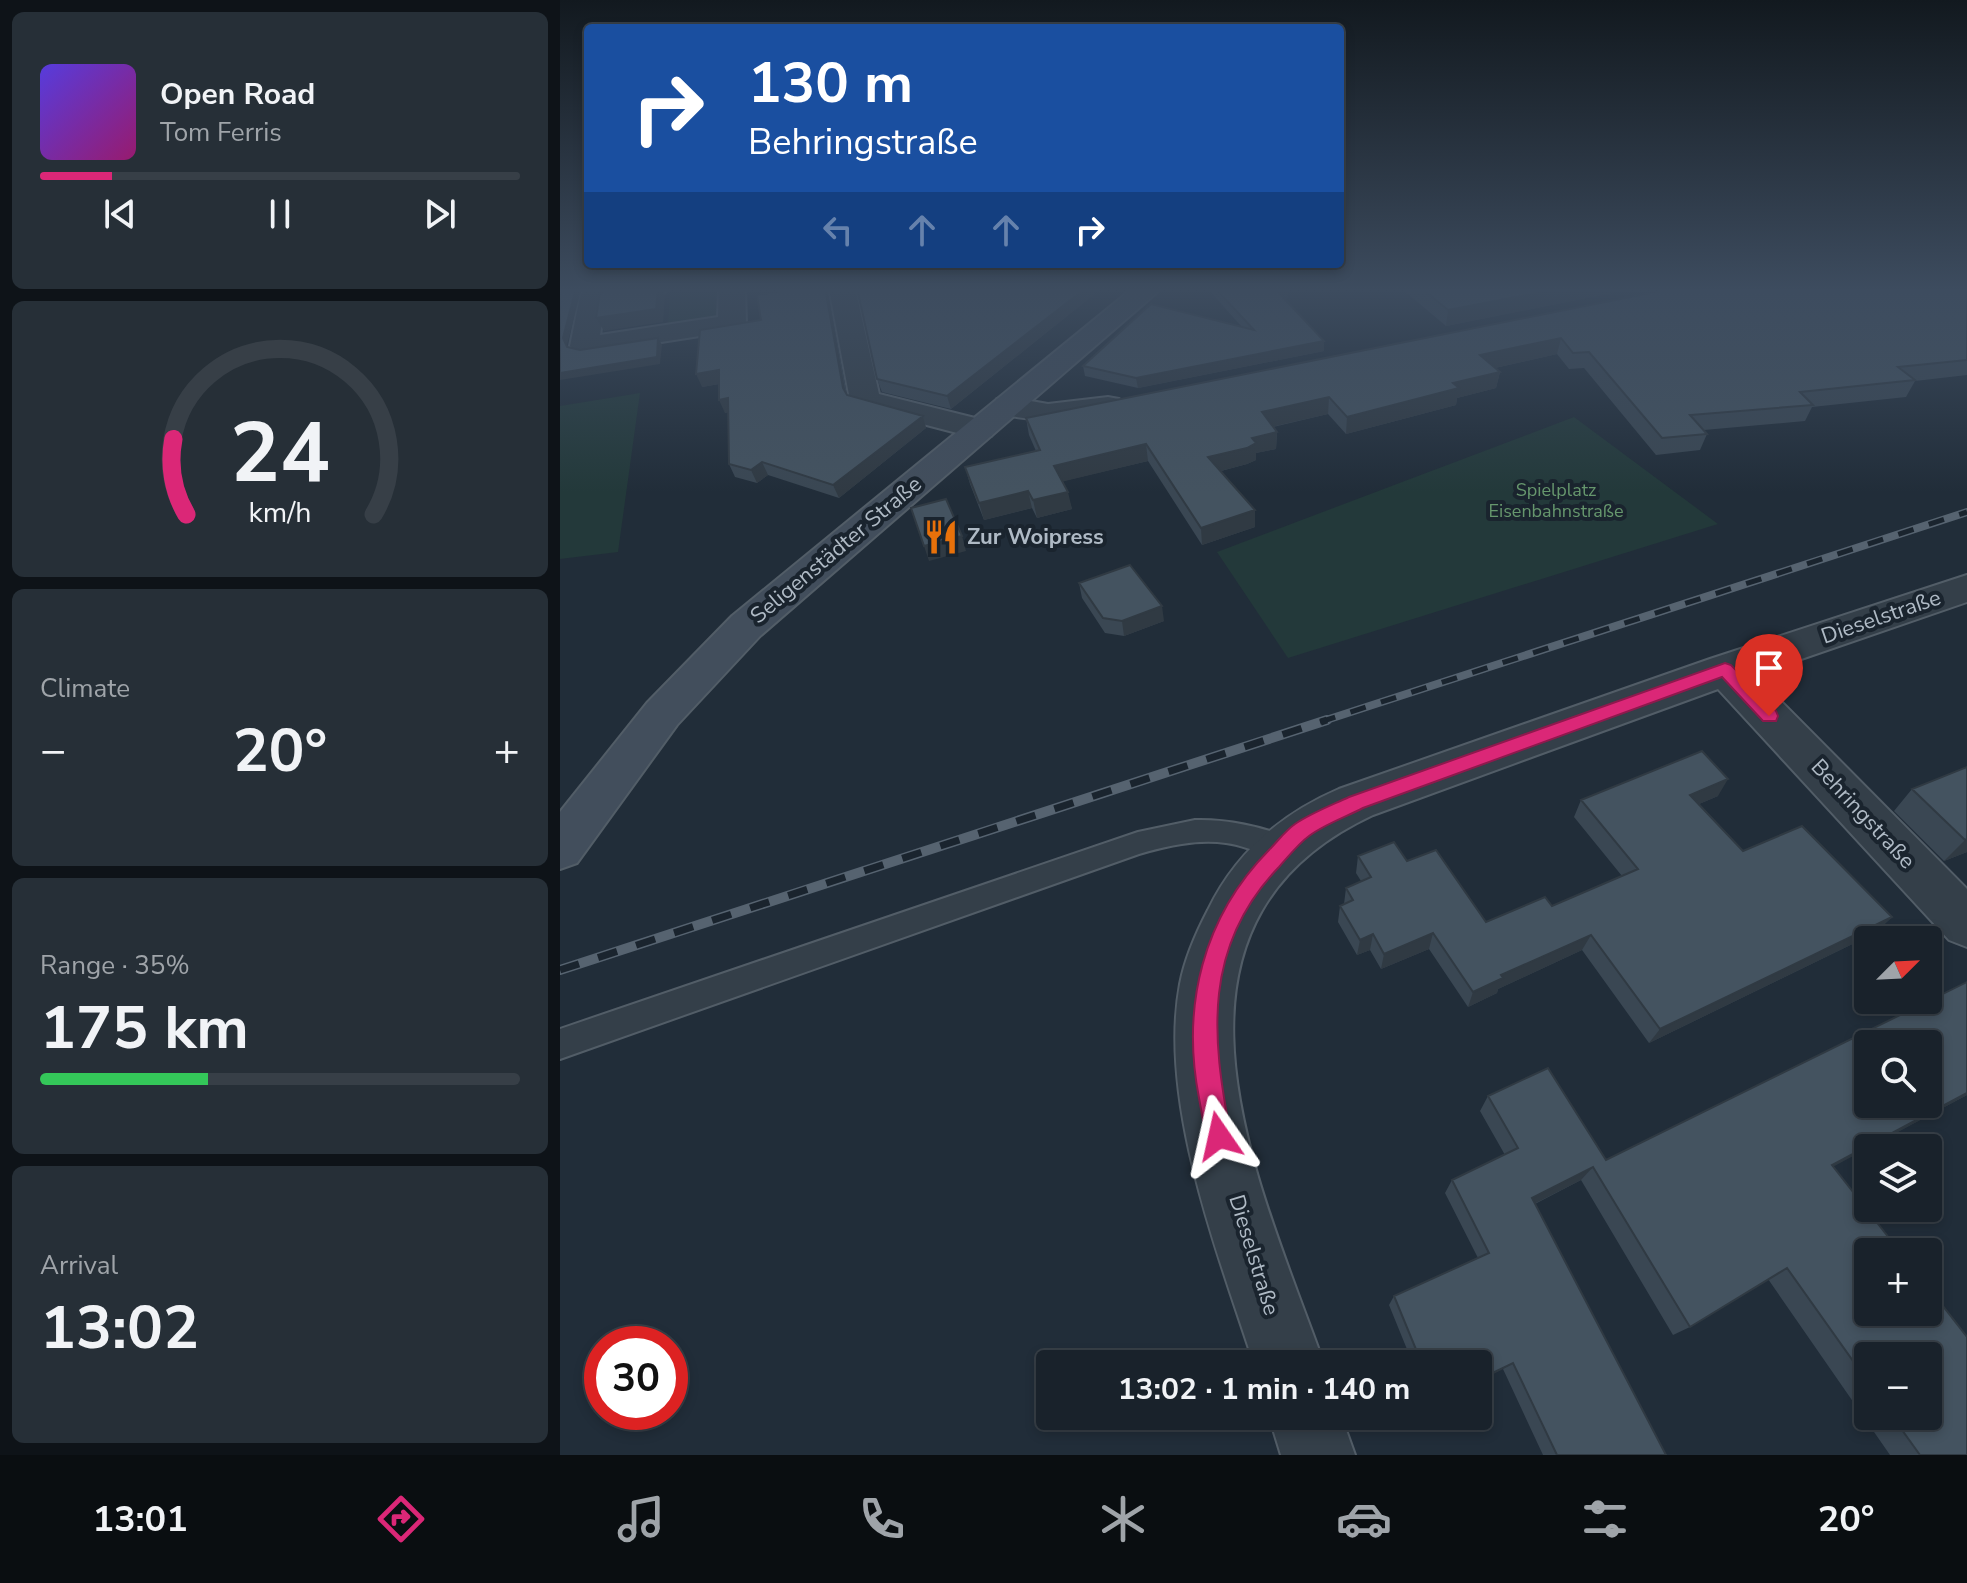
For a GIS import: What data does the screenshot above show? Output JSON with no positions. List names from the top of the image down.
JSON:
{
  "streets": {
    "main road": ["Seligenstädter Straße"],
    "street": ["Dieselstraße", "Behringstraße"]
  },
  "crossings": [
    ["Dieselstraße", "Behringstraße"]
  ],
  "parks": ["Spielplatz Eisenbahnstraße"],
  "places": {
    "restaurant": ["Zur Woipress"]
  },
  "north": "top right",
  "page": {
    "turn": ["130 m", "Behringstraße"],
    "song": ["Open Road", "Tom Ferris"],
    "tile": [
      "Climate",
      ["Range · 35%", "175 km"],
      ["Arrival", "13:02"]
    ],
    "heat": ["−", "20°", "+"],
    "map_buttons": ["+", "−"],
    "limit": "30",
    "trip": "13:02 · 1 min · 140 m",
    "tabs": ["13:01", "20°"],
    "gauge": ["24", "km/h"]
  }
}
